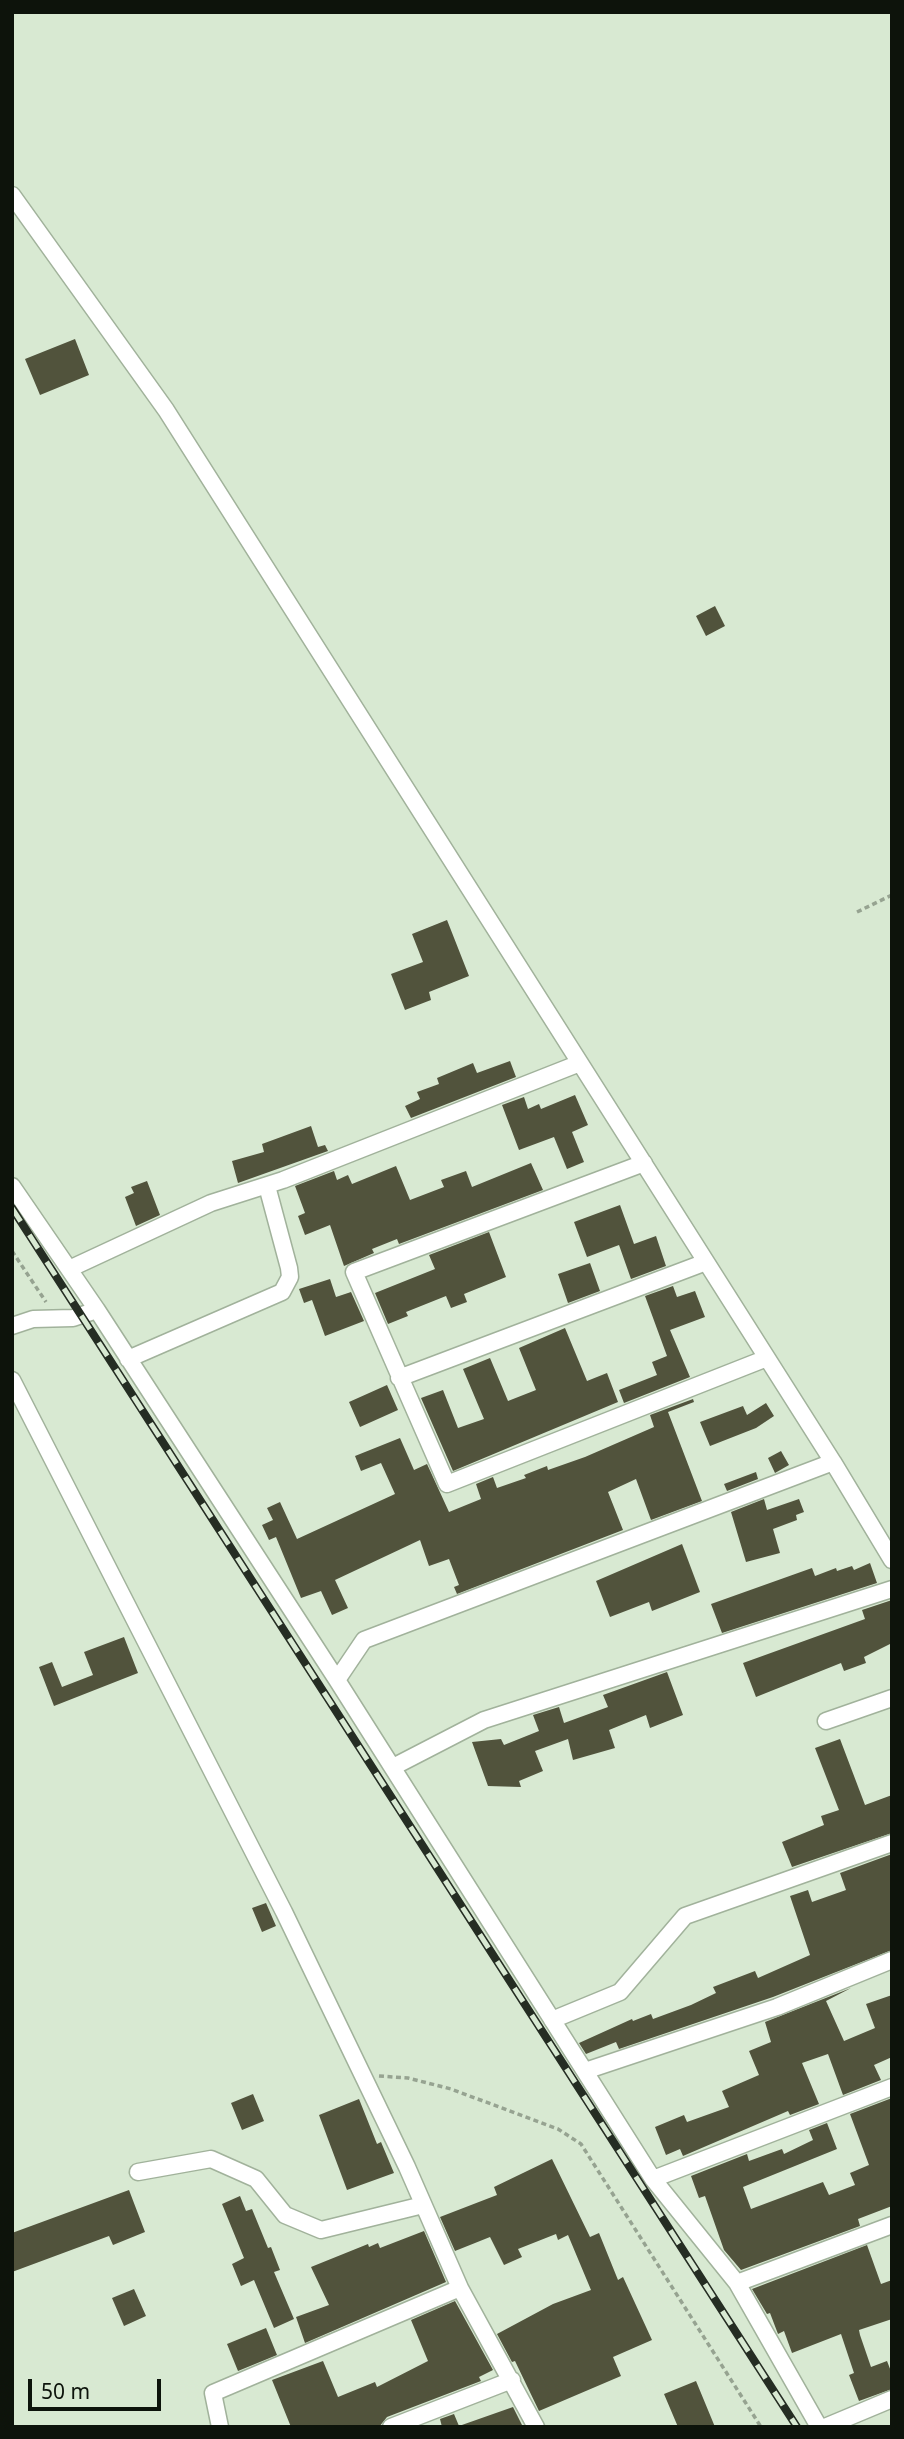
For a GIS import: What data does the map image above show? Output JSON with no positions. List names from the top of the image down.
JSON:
{
  "scale_bar": "50 m"
}
